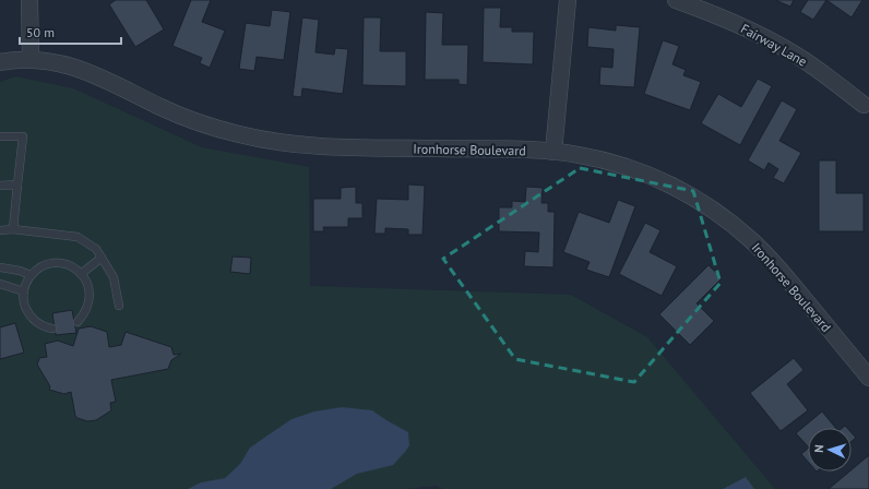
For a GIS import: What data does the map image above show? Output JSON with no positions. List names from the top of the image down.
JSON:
{
  "streets": {
    "street": ["Fairway Lane", "Ironhorse Boulevard"]
  },
  "scale_bar": "50 m",
  "north": "left"
}
